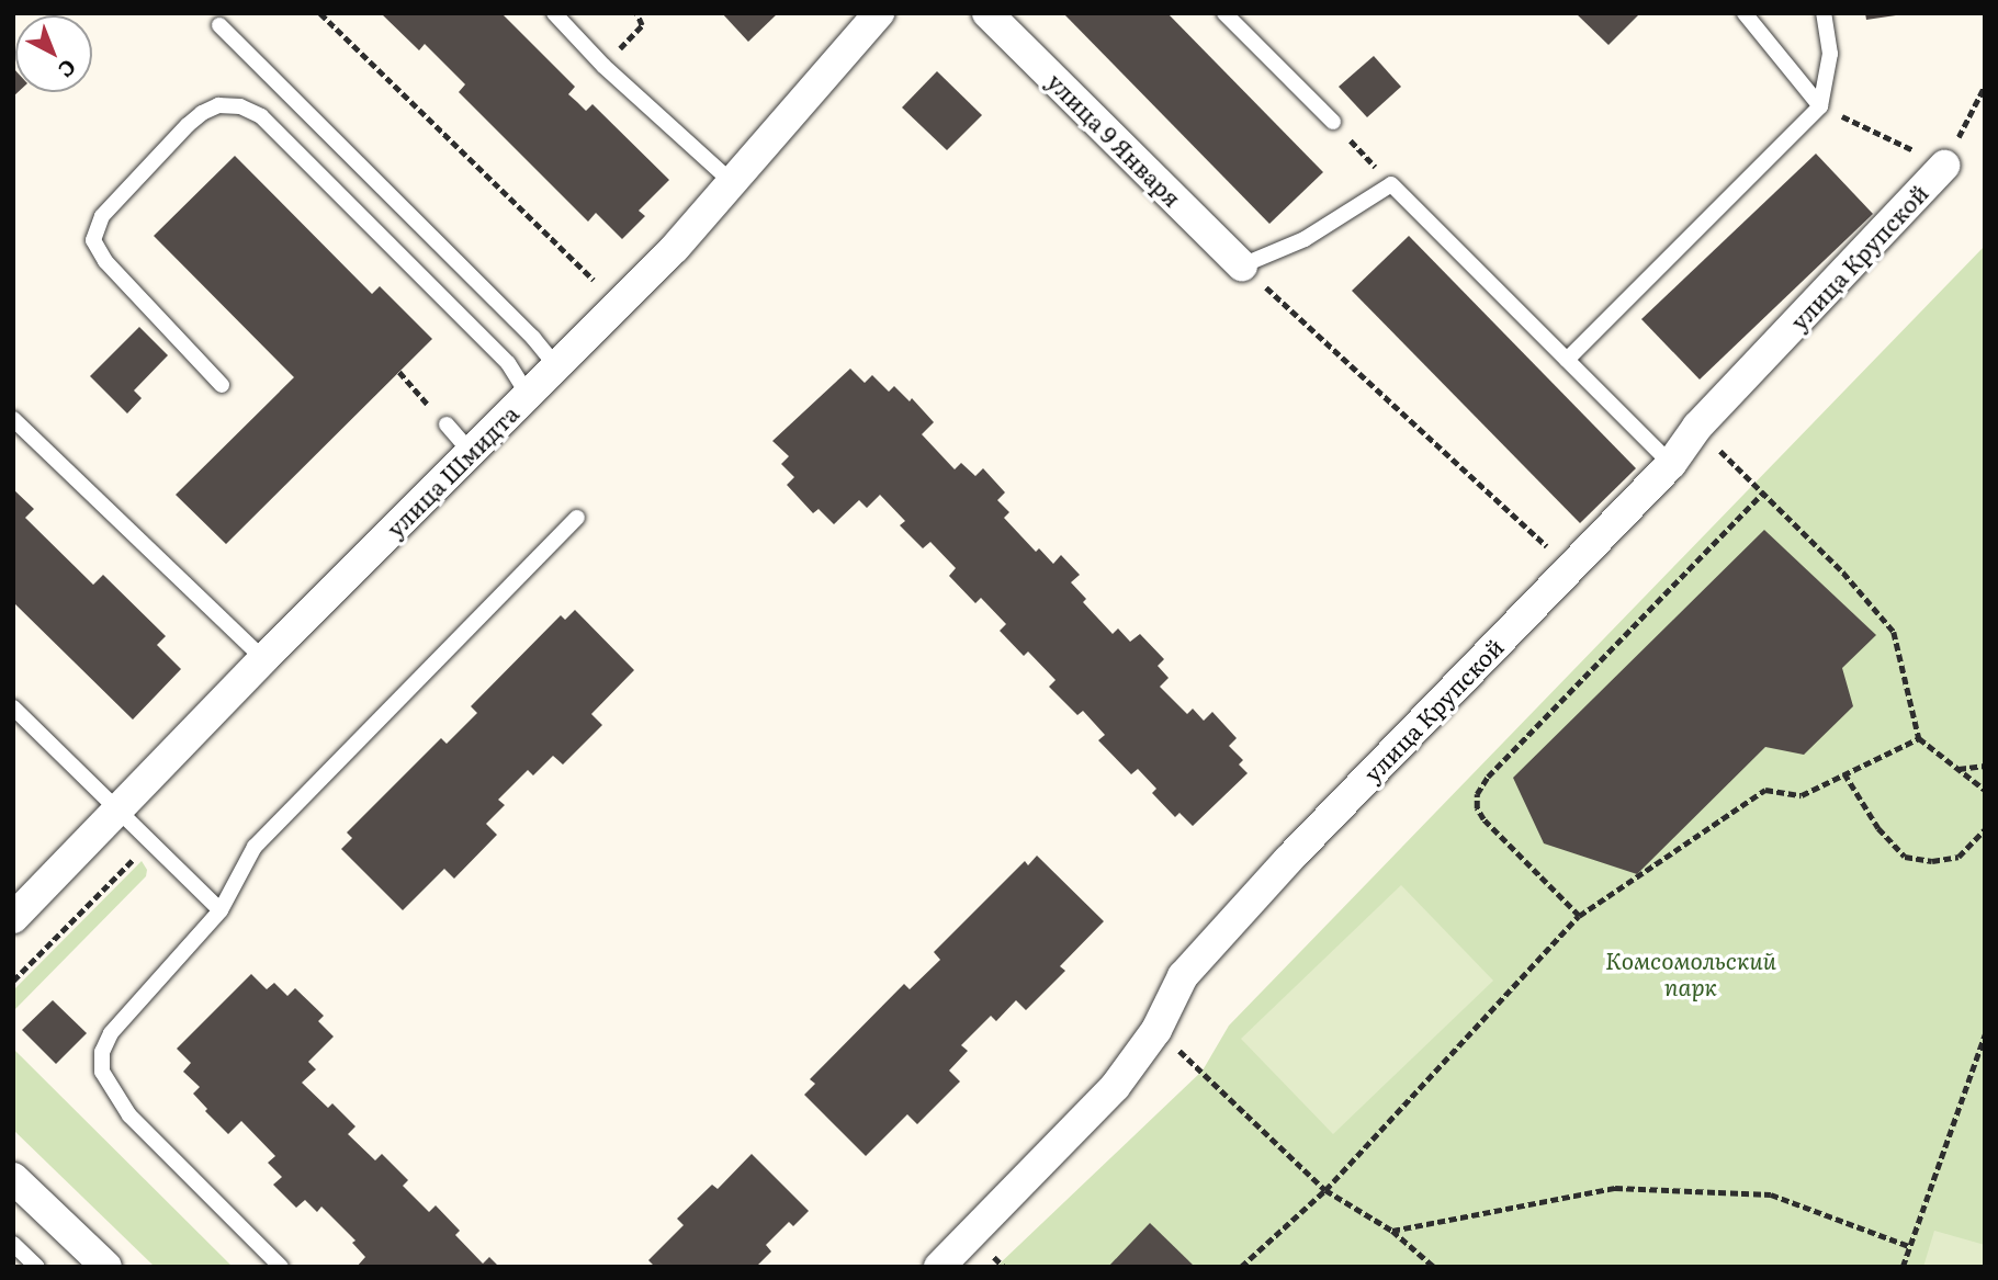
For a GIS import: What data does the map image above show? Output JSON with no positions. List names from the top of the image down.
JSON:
{
  "streets": {
    "street": ["улица 9 Января", "улица Крупской", "улица Шмидта"]
  },
  "parks": ["Комсомольский парк"],
  "north": "bottom right"
}
